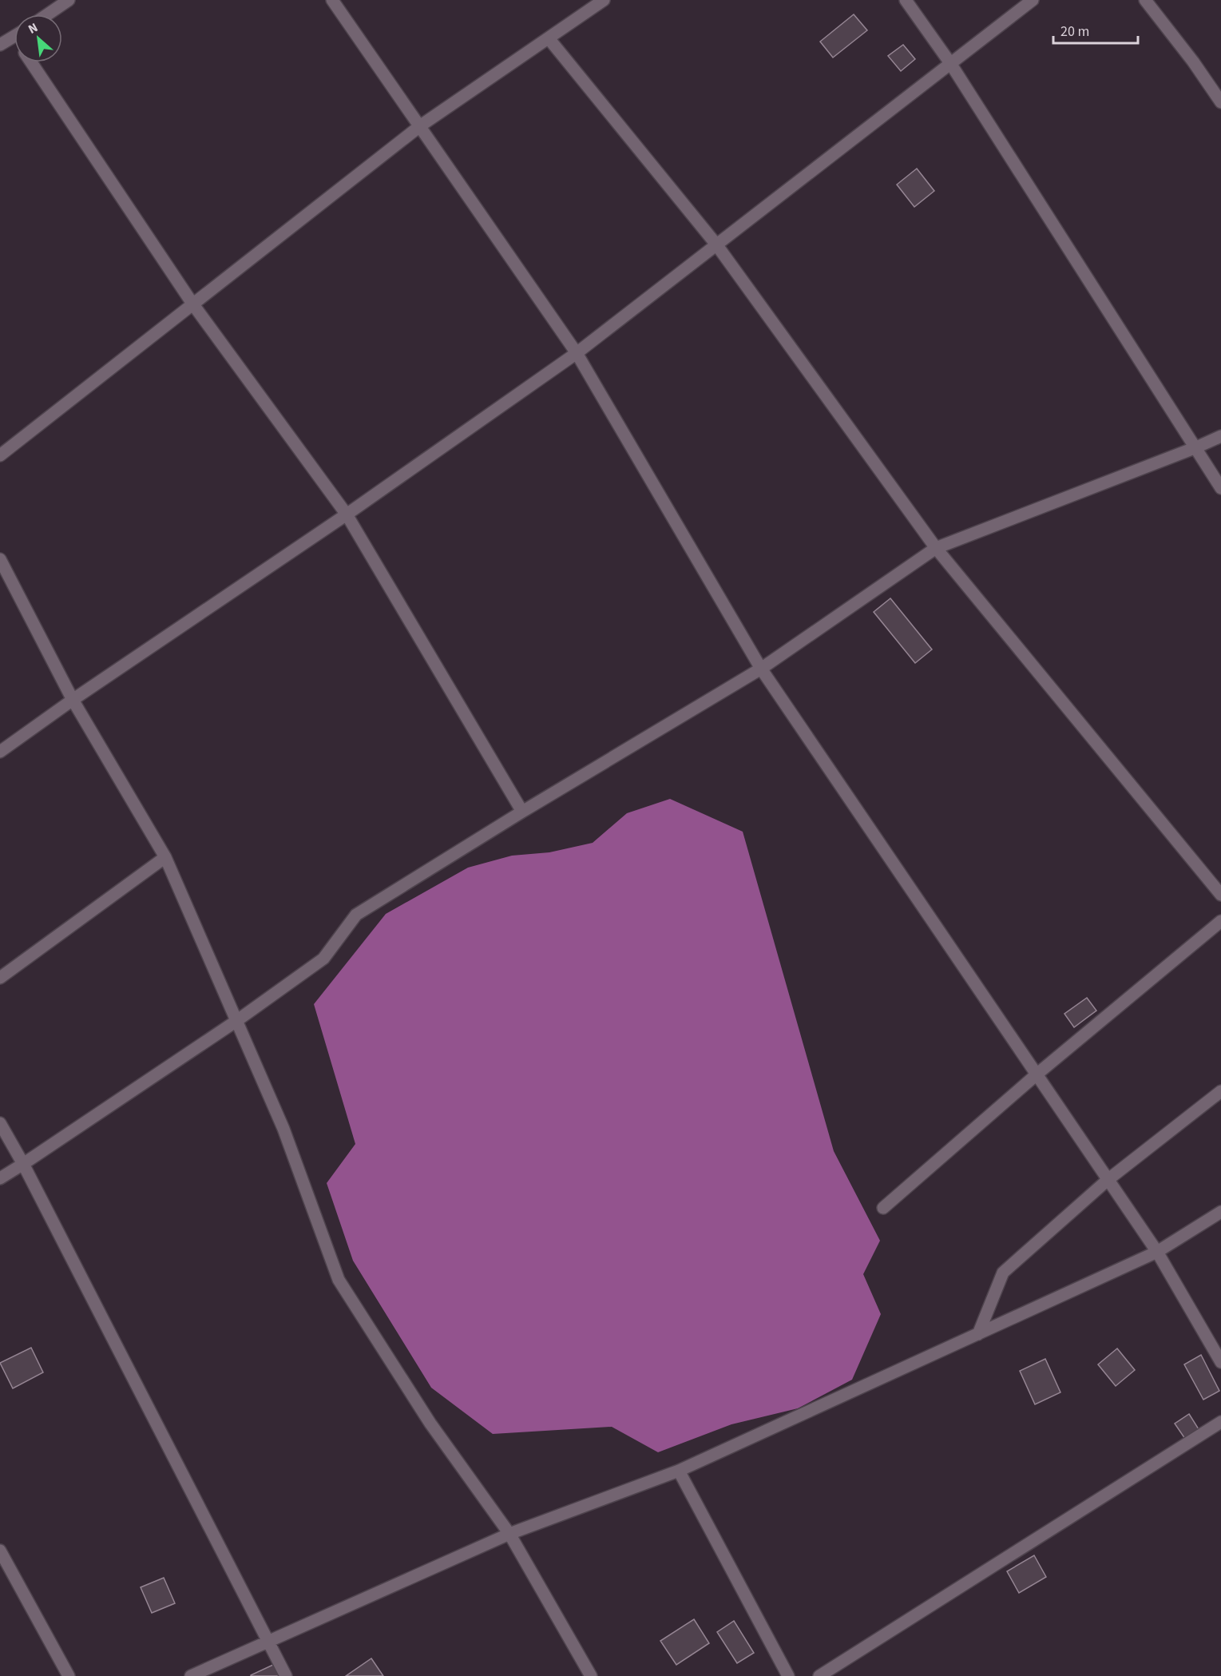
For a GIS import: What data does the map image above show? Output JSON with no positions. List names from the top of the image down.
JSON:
{
  "scale_bar": "20 m",
  "north": "top left"
}
